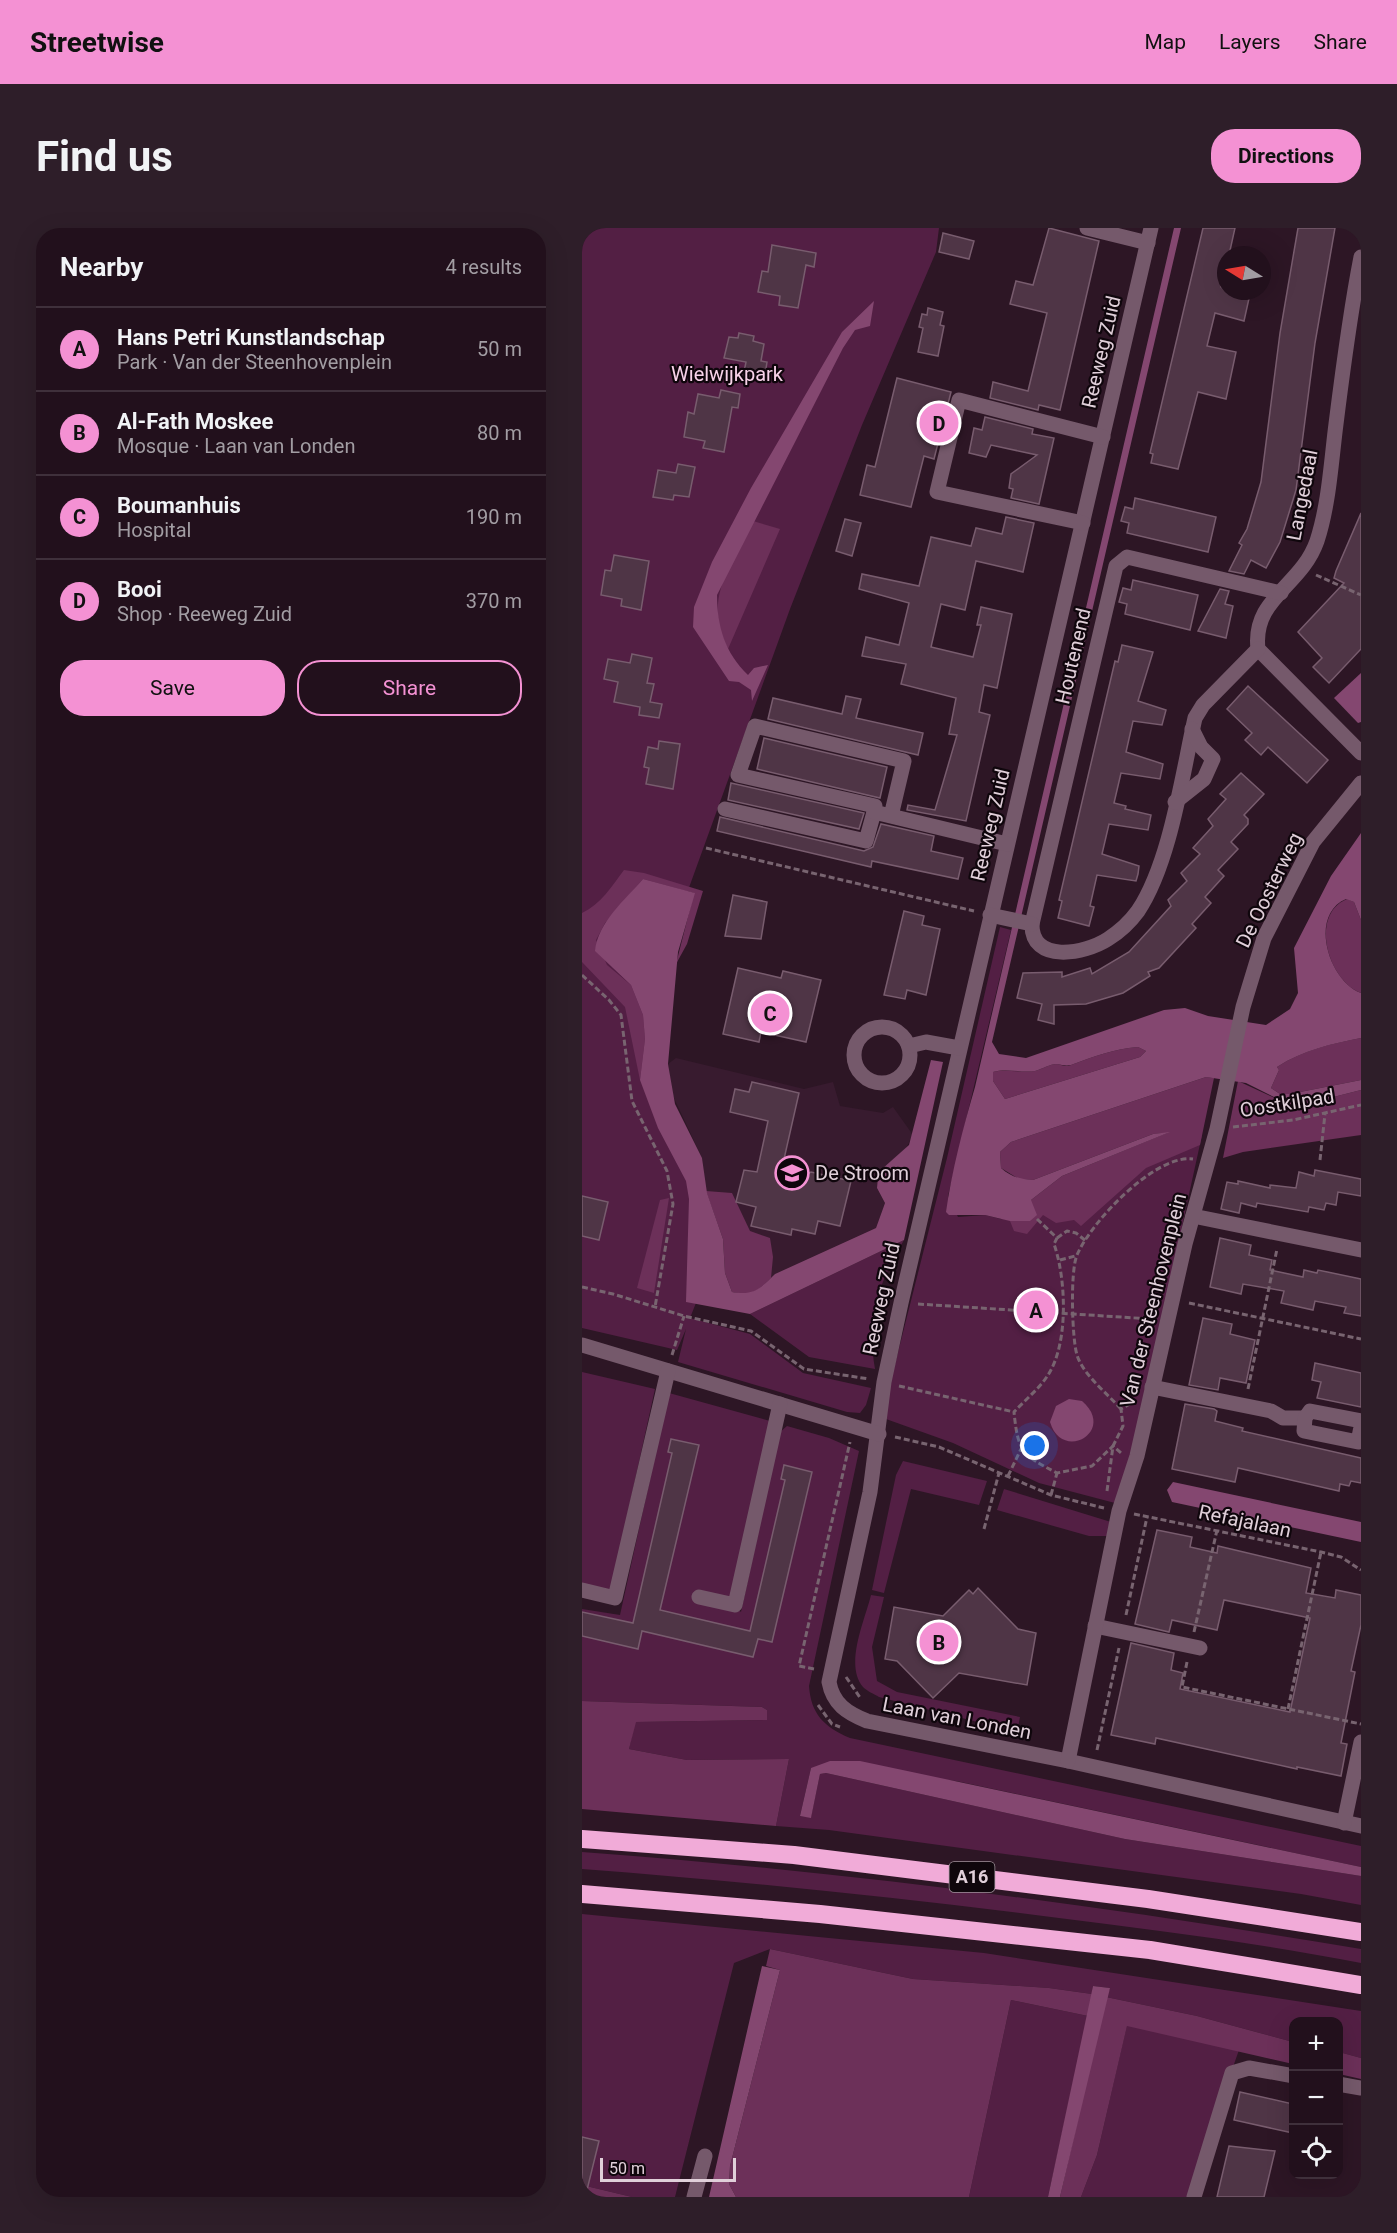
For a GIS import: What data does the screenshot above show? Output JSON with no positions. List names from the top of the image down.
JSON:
{
  "streets": {
    "highway": ["A16"],
    "street": [
      "Reeweg Zuid",
      "Langedaal",
      "Houtenend",
      "De Oosterweg",
      "Van der Steenhovenplein",
      "Laan van Londen"
    ],
    "path": ["Oostkilpad", "Refajalaan"]
  },
  "crossings": [
    ["Reeweg Zuid", "Laan van Londen"],
    ["Langedaal", "Houtenend"],
    ["De Oosterweg", "Van der Steenhovenplein"],
    ["Oostkilpad", "Van der Steenhovenplein"],
    ["Van der Steenhovenplein", "Refajalaan"],
    ["Van der Steenhovenplein", "Laan van Londen"]
  ],
  "parks": ["Wielwijkpark"],
  "places": {
    "school or university": ["De Stroom"]
  },
  "scale_bar": "50 m",
  "north": "left",
  "page": {
    "header": "Streetwise",
    "nav": ["Map", "Layers", "Share"],
    "buttons": [
      "Directions",
      ["Save", "Share"]
    ],
    "title": "Find us",
    "heading": ["Nearby", "4 results"],
    "list": [
      {
        "mark": "A",
        "name": "Hans Petri Kunstlandschap",
        "note": "Park · Van der Steenhovenplein",
        "value": "50 m"
      },
      {
        "mark": "B",
        "name": "Al-Fath Moskee",
        "note": "Mosque · Laan van Londen",
        "value": "80 m"
      },
      {
        "mark": "C",
        "name": "Boumanhuis",
        "note": "Hospital",
        "value": "190 m"
      },
      {
        "mark": "D",
        "name": "Booi",
        "note": "Shop · Reeweg Zuid",
        "value": "370 m"
      }
    ],
    "pins": [
      "D",
      "C",
      "A",
      "B"
    ],
    "map_buttons": ["+", "−"],
    "scale": "50 m"
  }
}
